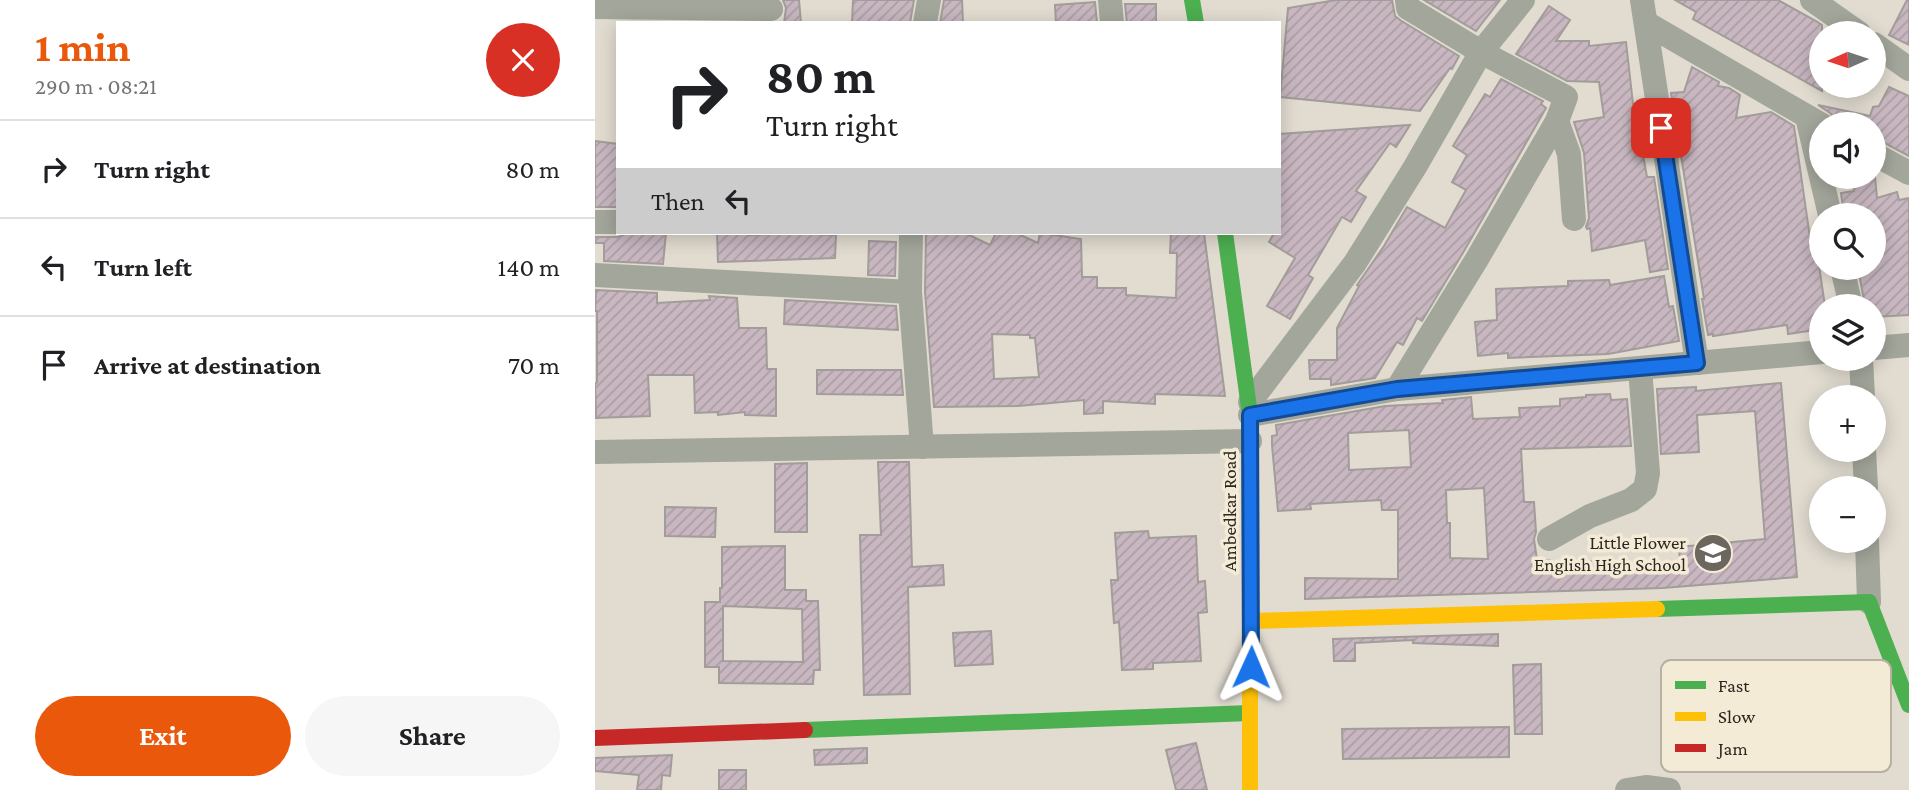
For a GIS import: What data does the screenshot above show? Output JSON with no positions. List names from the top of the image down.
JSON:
{
  "streets": {
    "street": ["Ambedkar Road"]
  },
  "places": {
    "school or university": ["Little Flower English High School"]
  },
  "legend": ["Fast", "Slow", "Jam"],
  "north": "left",
  "page": {
    "heading": ["1 min", "290 m · 08:21"],
    "map_buttons": ["+", "−"],
    "turn": ["80 m", "Turn right"],
    "list": [
      {
        "name": "Turn right",
        "value": "80 m"
      },
      {
        "name": "Turn left",
        "value": "140 m"
      },
      {
        "name": "Arrive at destination",
        "value": "70 m"
      }
    ],
    "then": "Then",
    "buttons": ["Exit", "Share"]
  }
}
